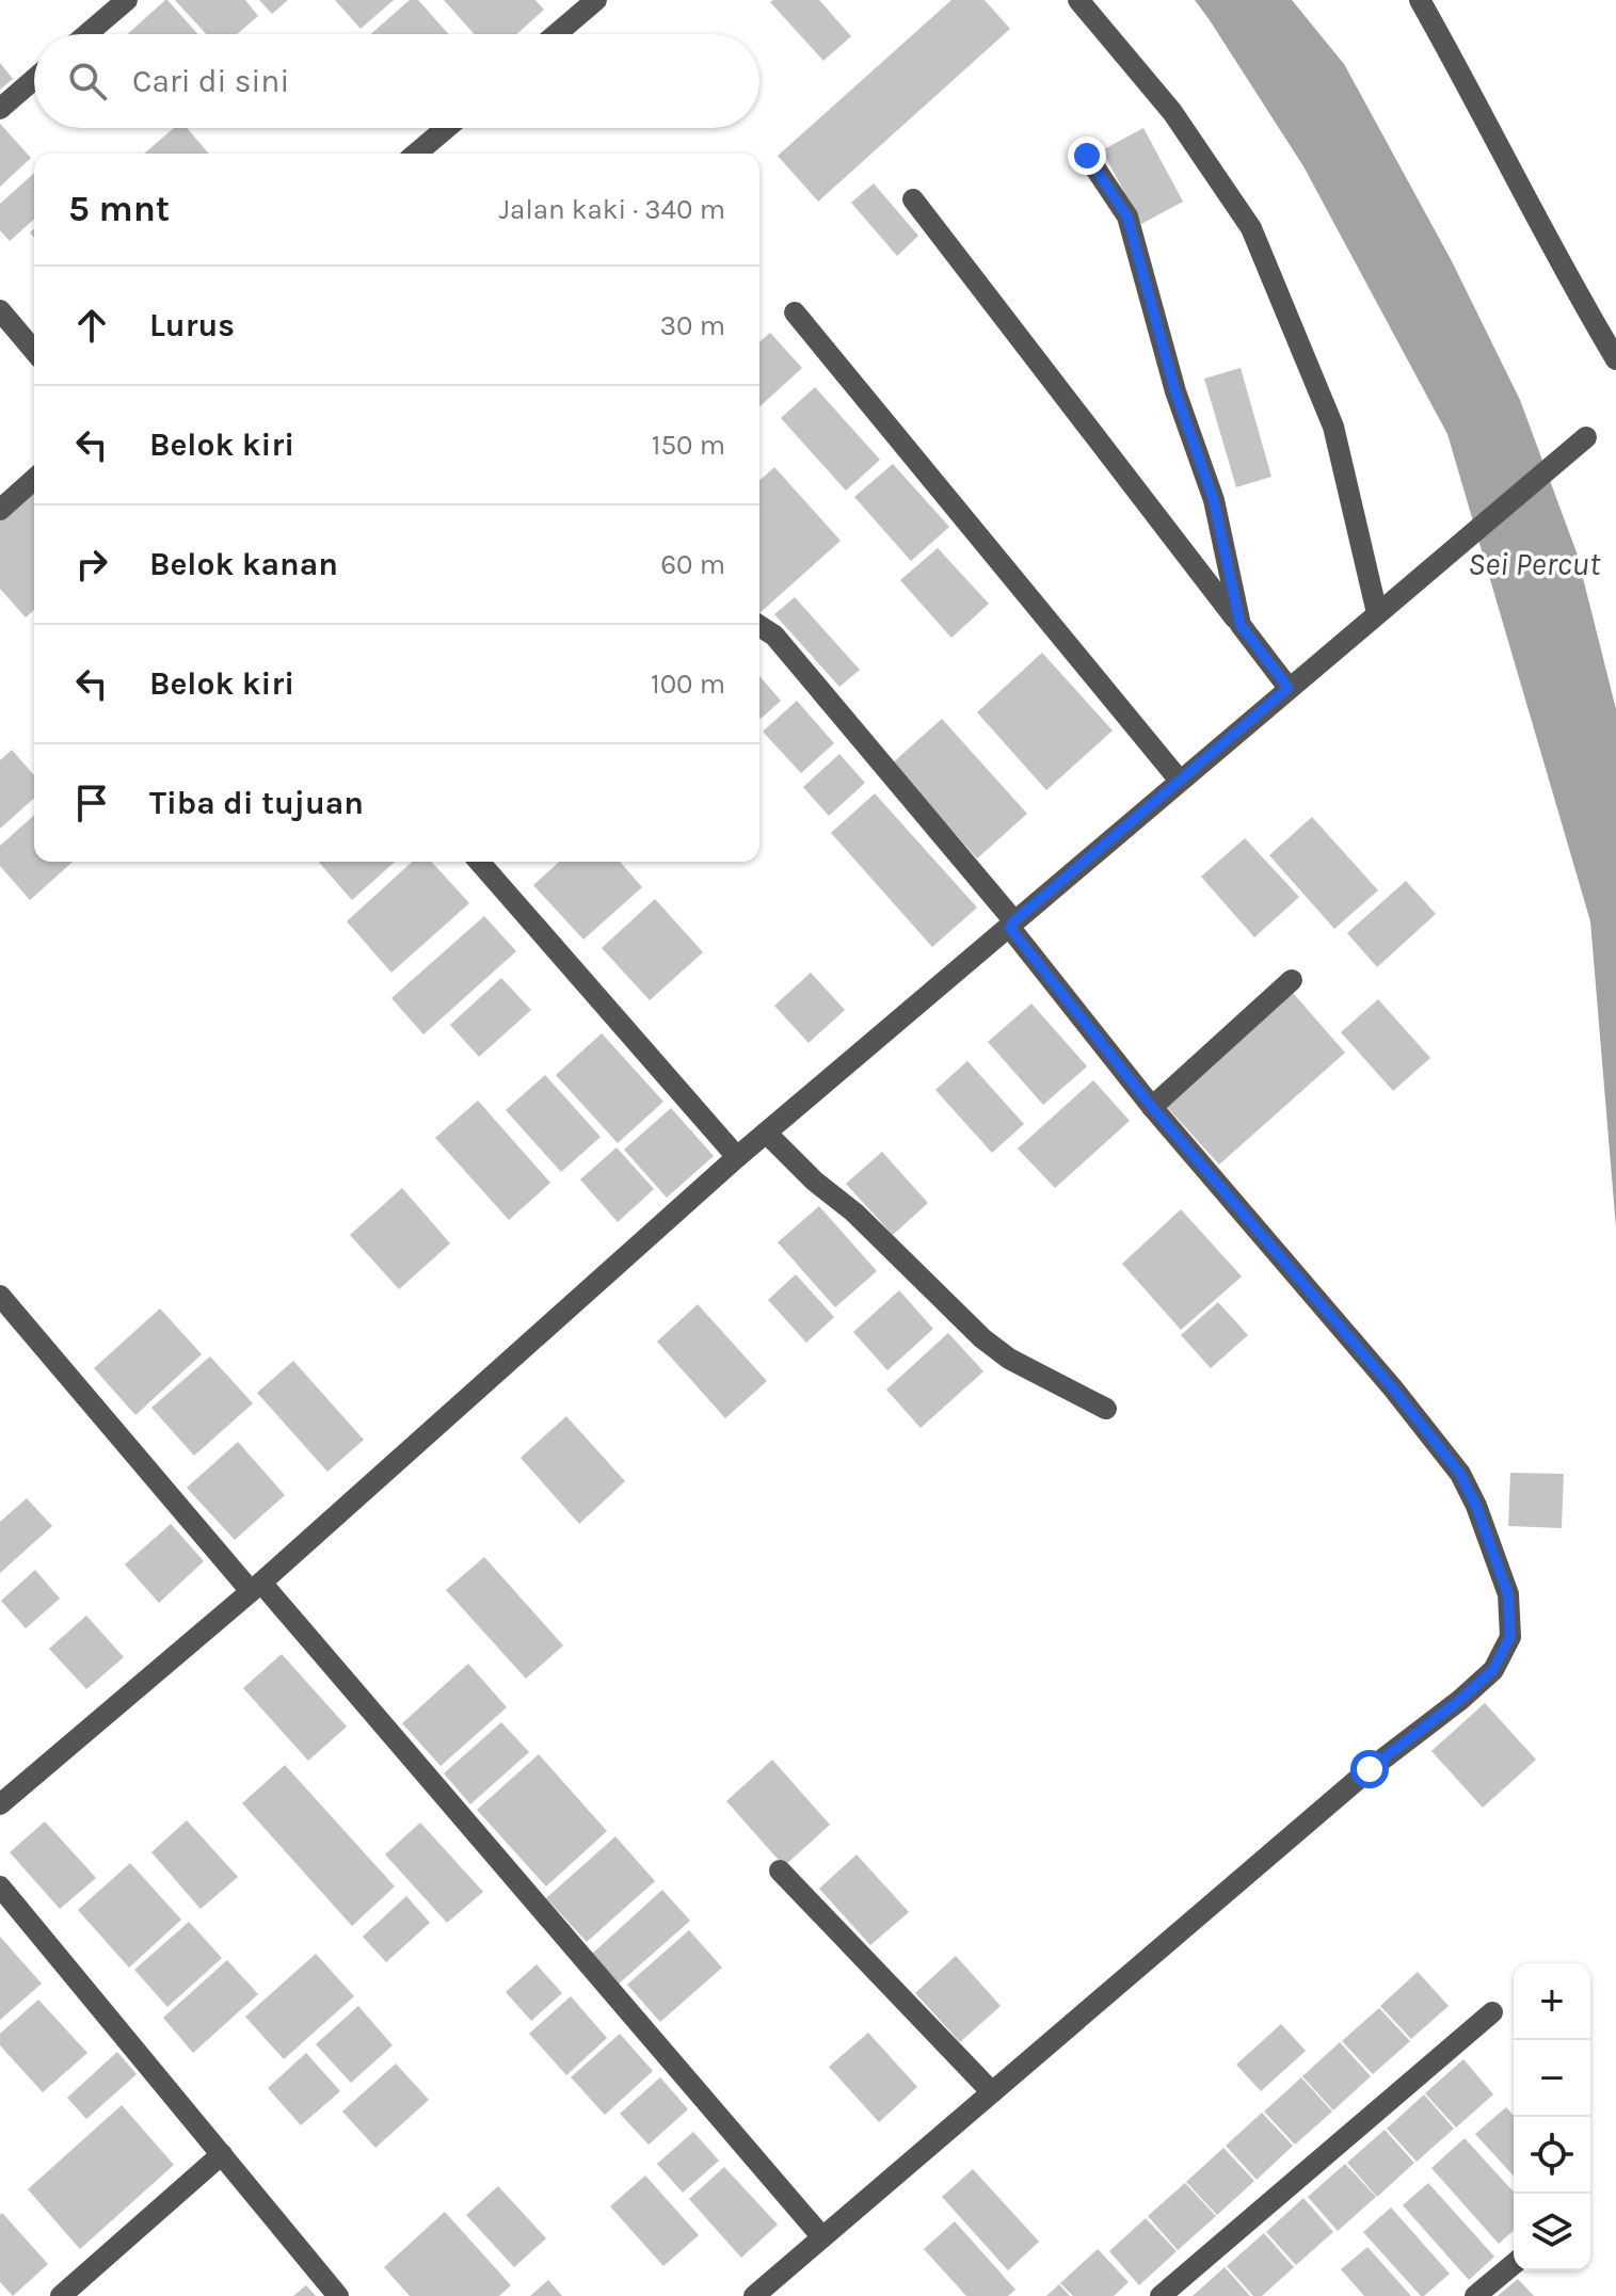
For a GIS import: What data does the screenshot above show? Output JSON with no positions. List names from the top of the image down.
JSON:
{
  "water": ["Sei Percut"],
  "page": {
    "search": "Cari di sini",
    "heading": ["5 mnt", "Jalan kaki · 340 m"],
    "list": [
      ["Lurus", "30 m"],
      ["Belok kiri", "150 m"],
      ["Belok kanan", "60 m"],
      ["Belok kiri", "100 m"],
      "Tiba di tujuan"
    ],
    "map_buttons": ["+", "−"]
  }
}
